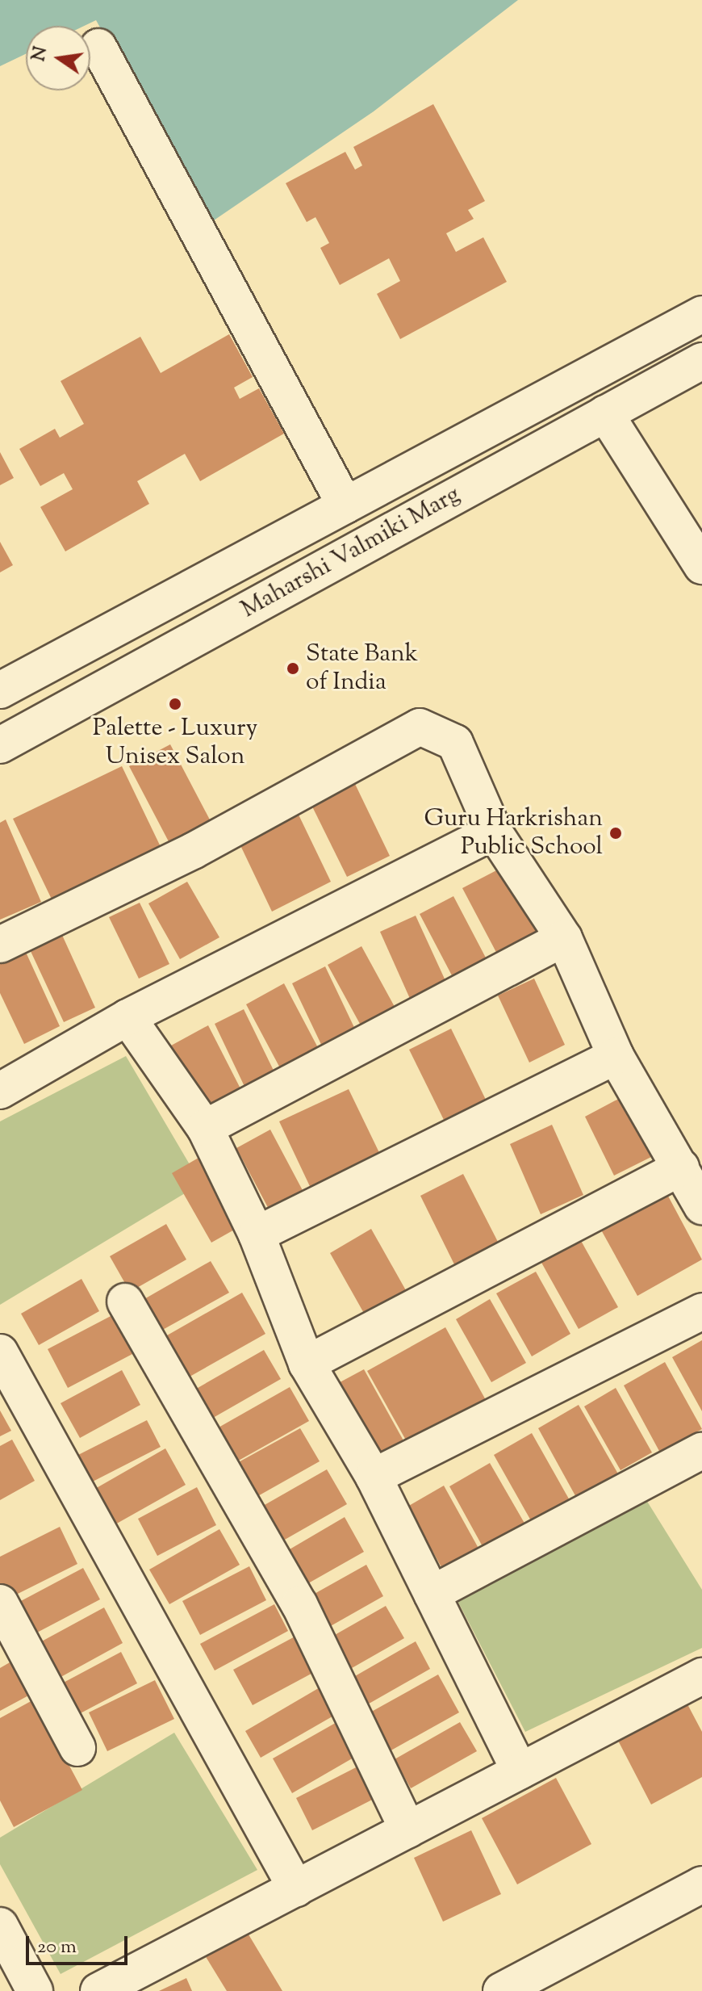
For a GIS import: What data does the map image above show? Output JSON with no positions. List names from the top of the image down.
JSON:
{
  "streets": {
    "street": ["Maharshi Valmiki Marg"]
  },
  "places": ["State Bank of India", "Palette - Luxury Unisex Salon", "Guru Harkrishan Public School"],
  "scale_bar": "20 m",
  "north": "left"
}
